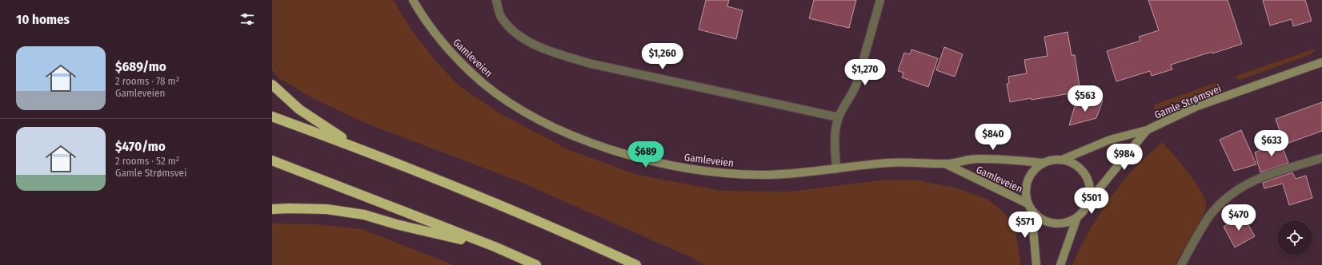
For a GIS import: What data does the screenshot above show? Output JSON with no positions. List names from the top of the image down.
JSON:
{
  "streets": {
    "main road": ["Gamleveien", "Gamle Strømsvei"]
  },
  "crossings": [
    ["Gamleveien", "Gamle Strømsvei"]
  ],
  "page": {
    "heading": "10 homes",
    "list": [
      {
        "name": "$689/mo",
        "note": "2 rooms · 78 m² · Gamleveien"
      },
      {
        "name": "$470/mo",
        "note": "2 rooms · 52 m² · Gamle Strømsvei"
      }
    ],
    "price": [
      "$1,260",
      "$1,270",
      "$563",
      "$840",
      "$633",
      "$689",
      "$984",
      "$501",
      "$470",
      "$571"
    ]
  }
}
